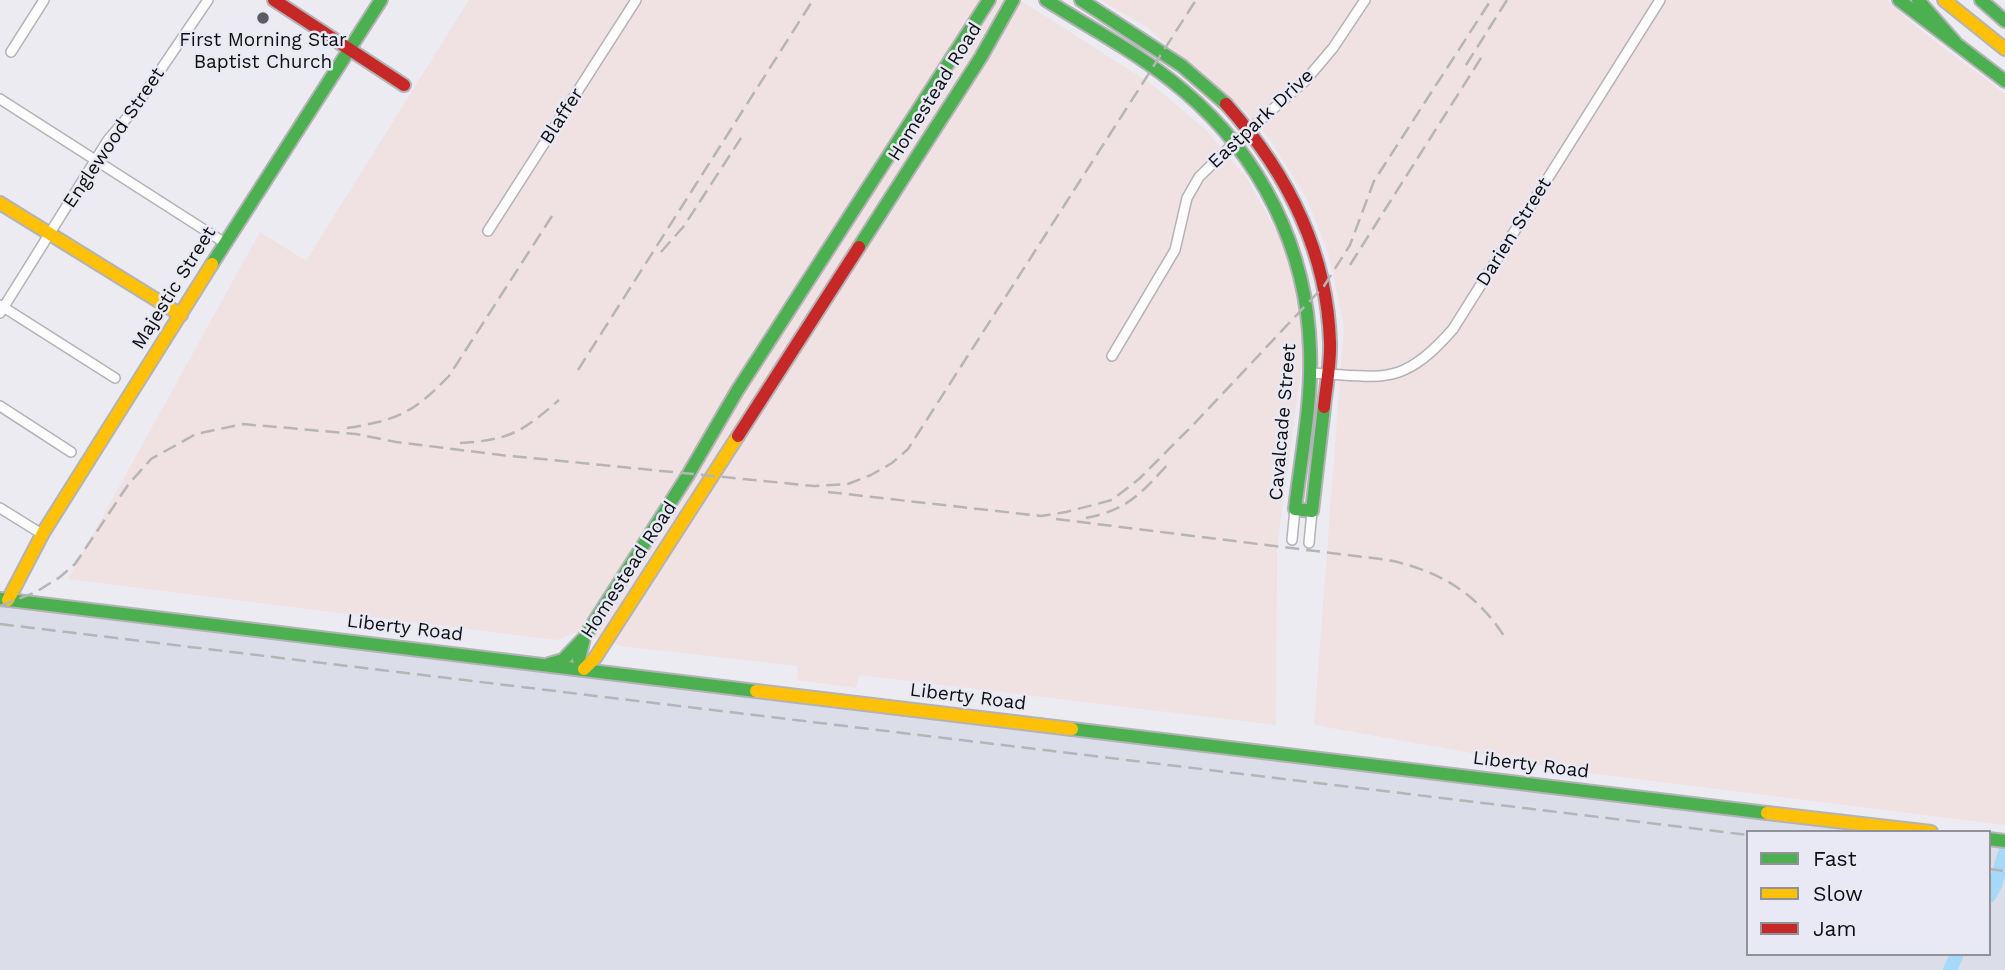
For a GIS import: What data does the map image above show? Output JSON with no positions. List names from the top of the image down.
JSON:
{
  "streets": {
    "main road": [
      "Homestead Road",
      "Majestic Street",
      "Cavalcade Street",
      "Liberty Road"
    ],
    "street": [
      "Blaffer",
      "Eastpark Drive",
      "Englewood Street",
      "Darien Street"
    ]
  },
  "crossings": [
    ["Homestead Road", "Liberty Road"],
    ["Eastpark Drive", "Cavalcade Street"],
    ["Darien Street", "Cavalcade Street"],
    ["Majestic Street", "Liberty Road"]
  ],
  "places": ["First Morning Star Baptist Church"],
  "legend": ["Fast", "Slow", "Jam"]
}
